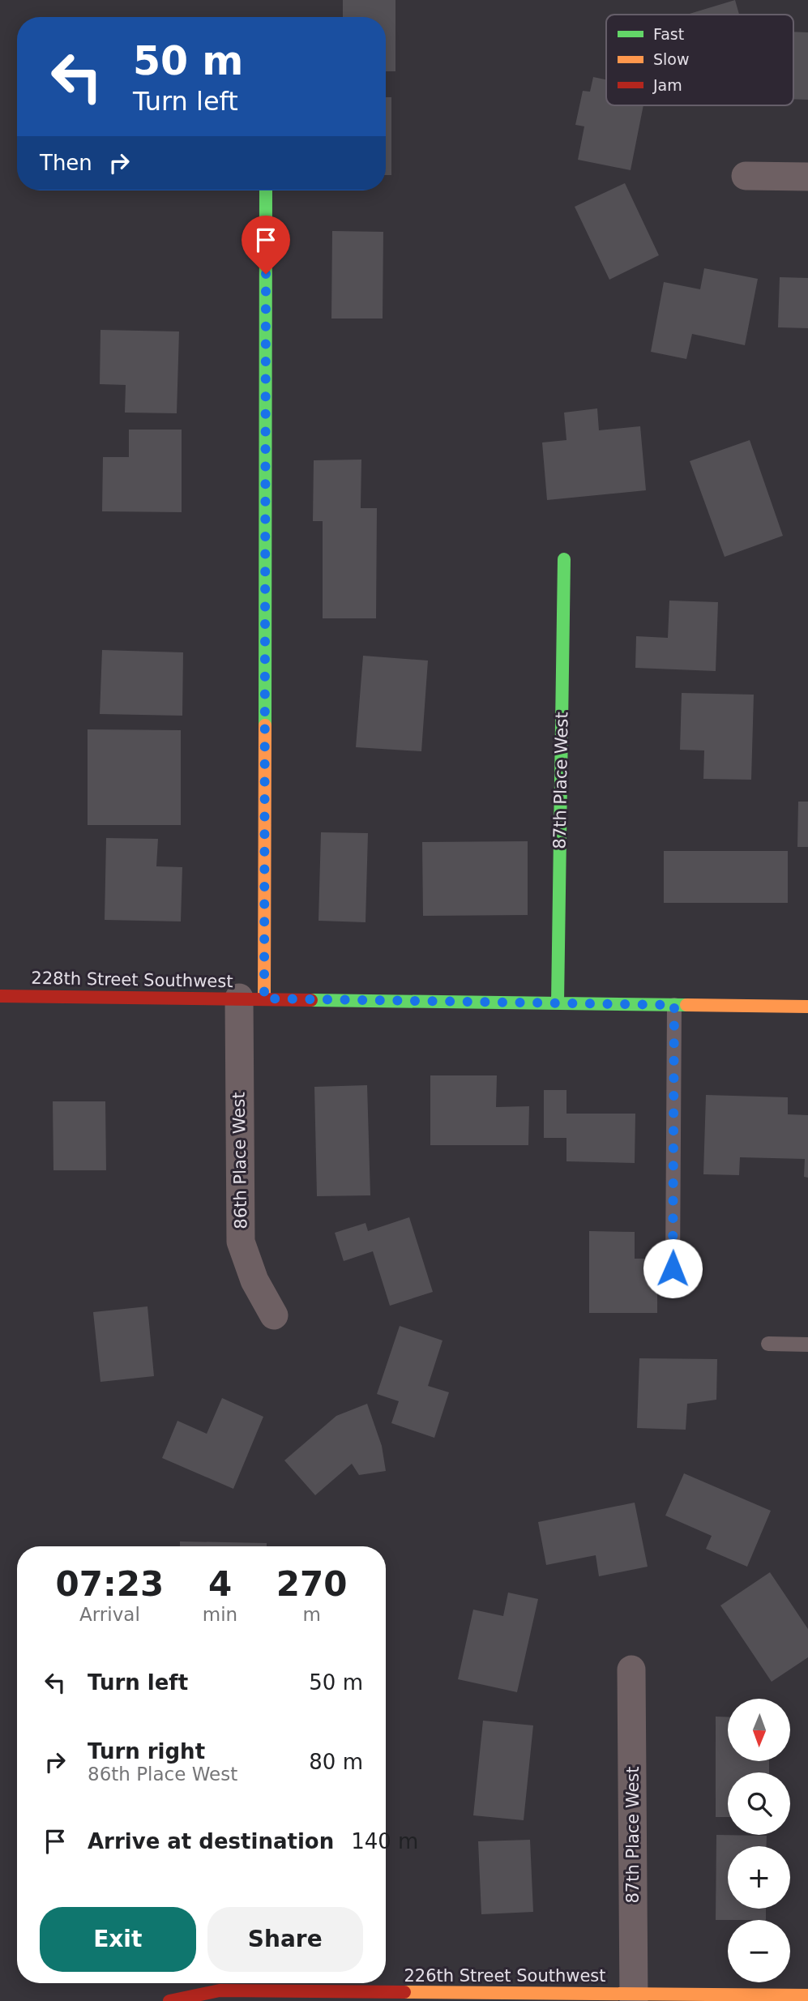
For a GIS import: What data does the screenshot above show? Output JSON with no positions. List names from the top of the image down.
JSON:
{
  "streets": {
    "street": [
      "87th Place West",
      "228th Street Southwest",
      "86th Place West",
      "226th Street Southwest"
    ]
  },
  "crossings": [
    ["87th Place West", "228th Street Southwest"],
    ["87th Place West", "226th Street Southwest"],
    ["228th Street Southwest", "86th Place West"]
  ],
  "legend": ["Fast", "Slow", "Jam"],
  "north": "bottom",
  "page": {
    "turn": ["50 m", "Turn left"],
    "then": "Then",
    "eta": [
      "07:23",
      "Arrival",
      "4",
      "min",
      "270",
      "m"
    ],
    "list": [
      {
        "name": "Turn left",
        "value": "50 m"
      },
      {
        "name": "Turn right",
        "note": "86th Place West",
        "value": "80 m"
      },
      {
        "name": "Arrive at destination",
        "value": "140 m"
      }
    ],
    "map_buttons": ["+", "−"],
    "buttons": ["Exit", "Share"]
  }
}
